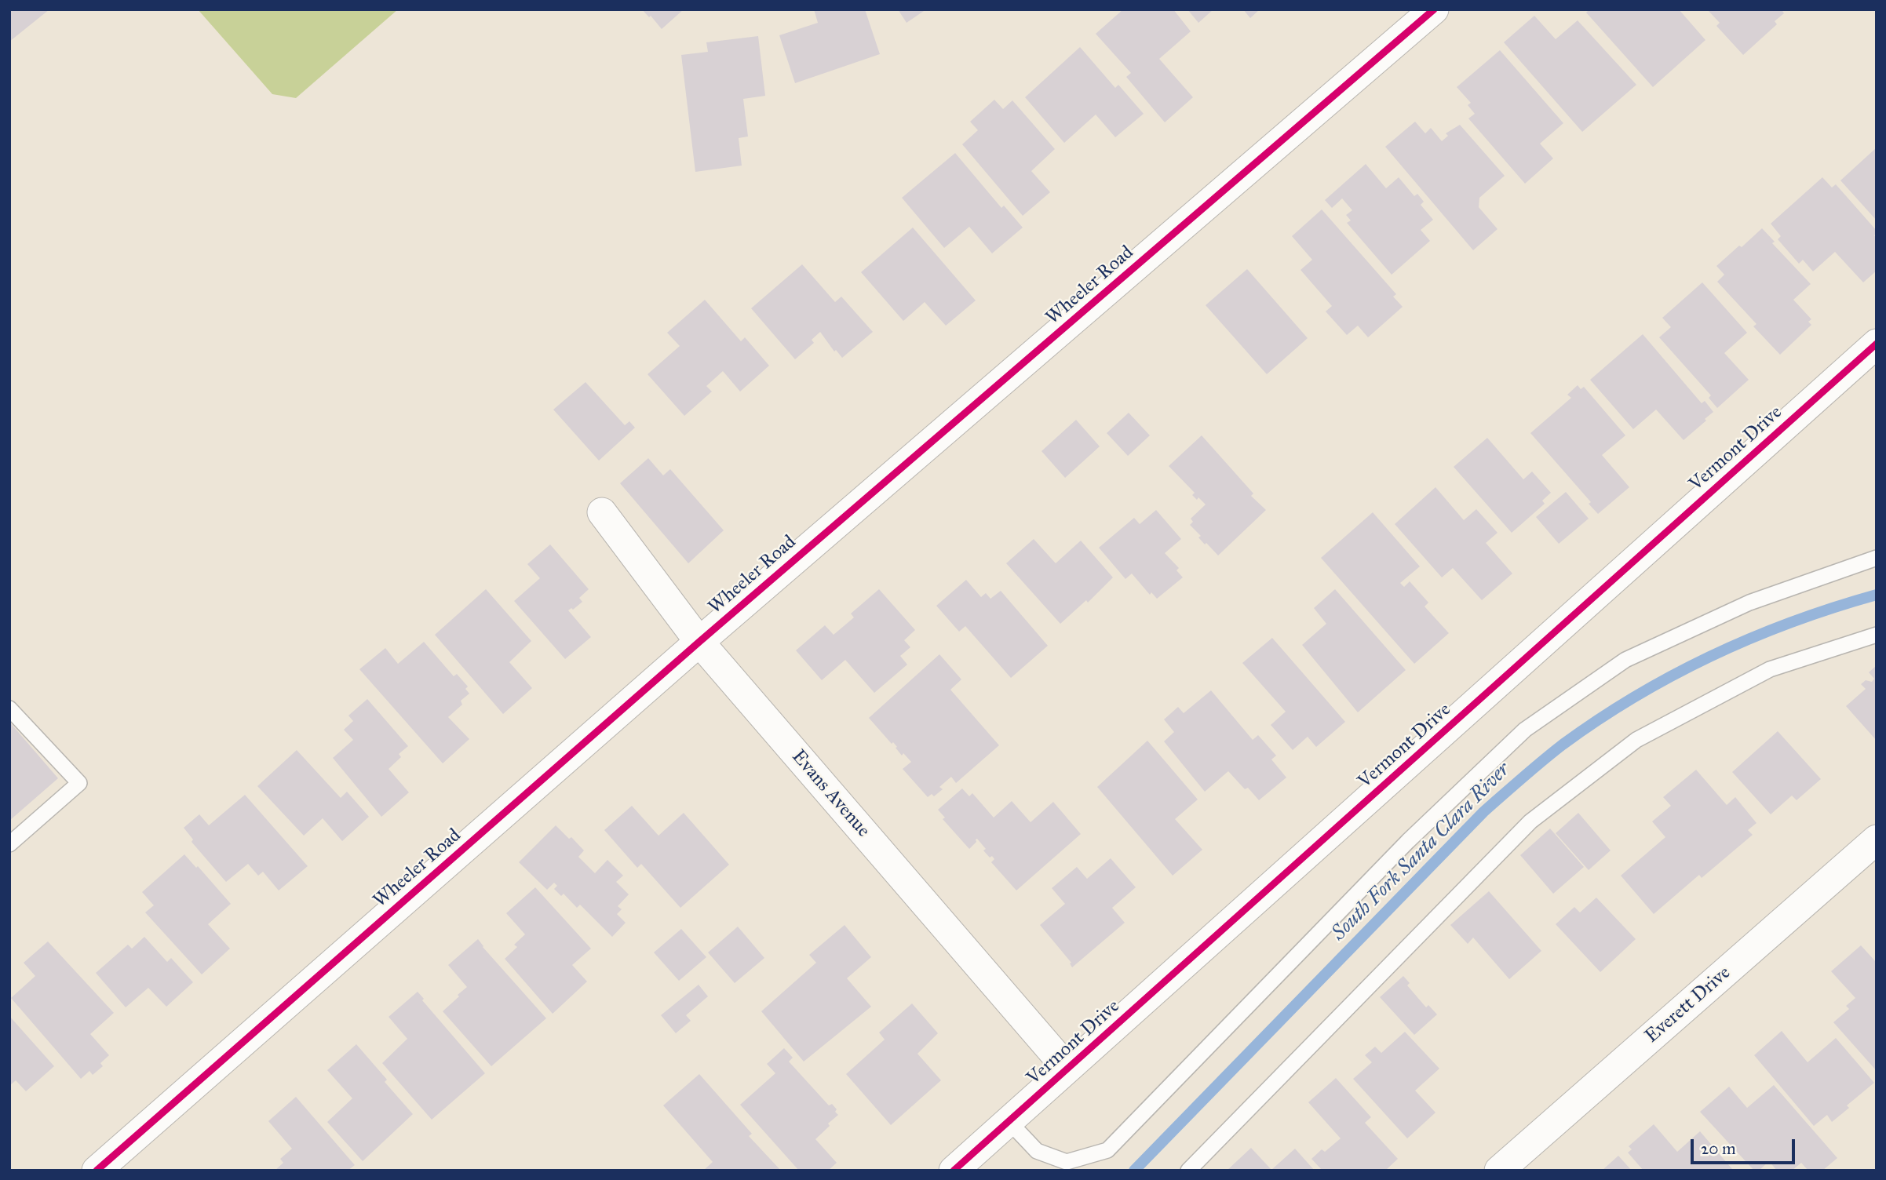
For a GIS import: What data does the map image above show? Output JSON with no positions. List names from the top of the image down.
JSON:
{
  "streets": {
    "street": [
      "Wheeler Road",
      "Vermont Drive",
      "Evans Avenue",
      "Everett Drive"
    ]
  },
  "crossings": [
    ["Wheeler Road", "Evans Avenue"],
    ["Vermont Drive", "Evans Avenue"]
  ],
  "water": ["South Fork Santa Clara River"],
  "scale_bar": "20 m"
}
